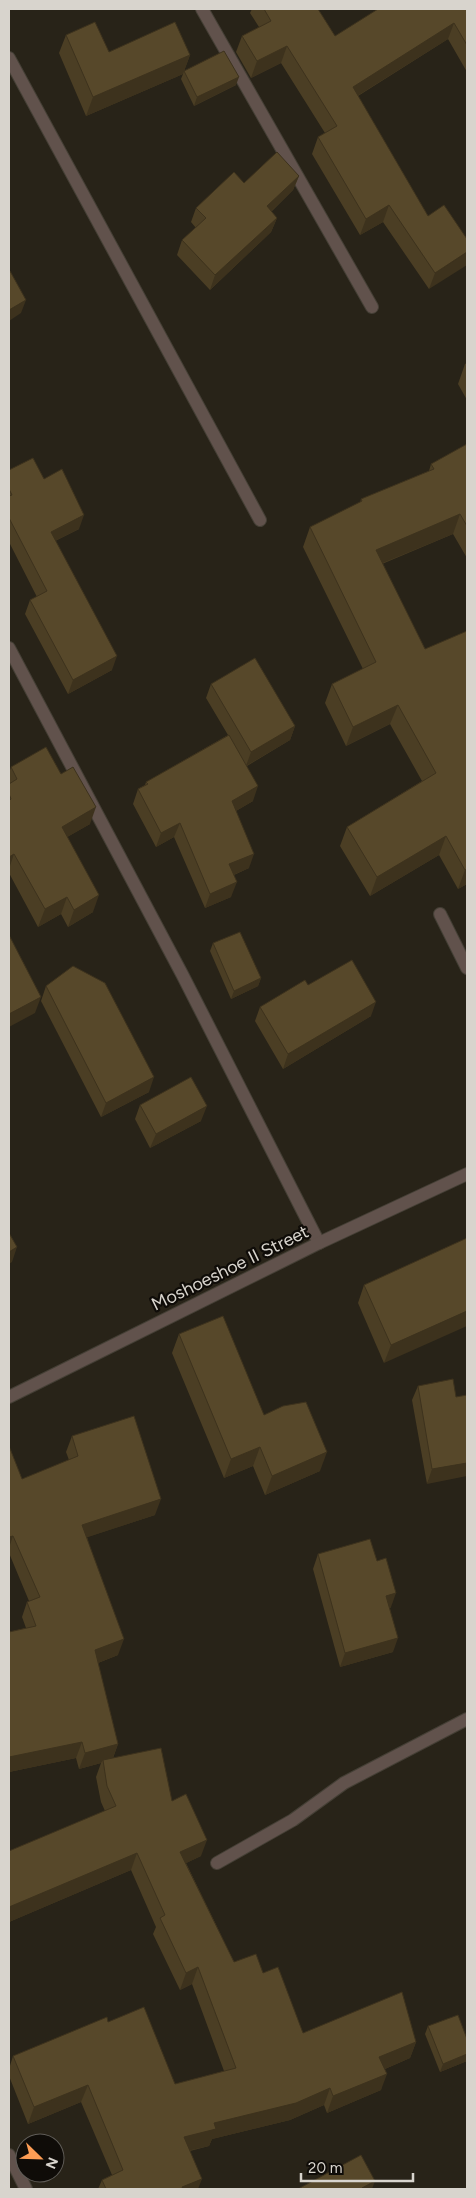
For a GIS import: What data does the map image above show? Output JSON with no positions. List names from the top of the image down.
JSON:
{
  "streets": {
    "street": ["Moshoeshoe II Street"]
  },
  "scale_bar": "20 m",
  "north": "bottom right"
}
